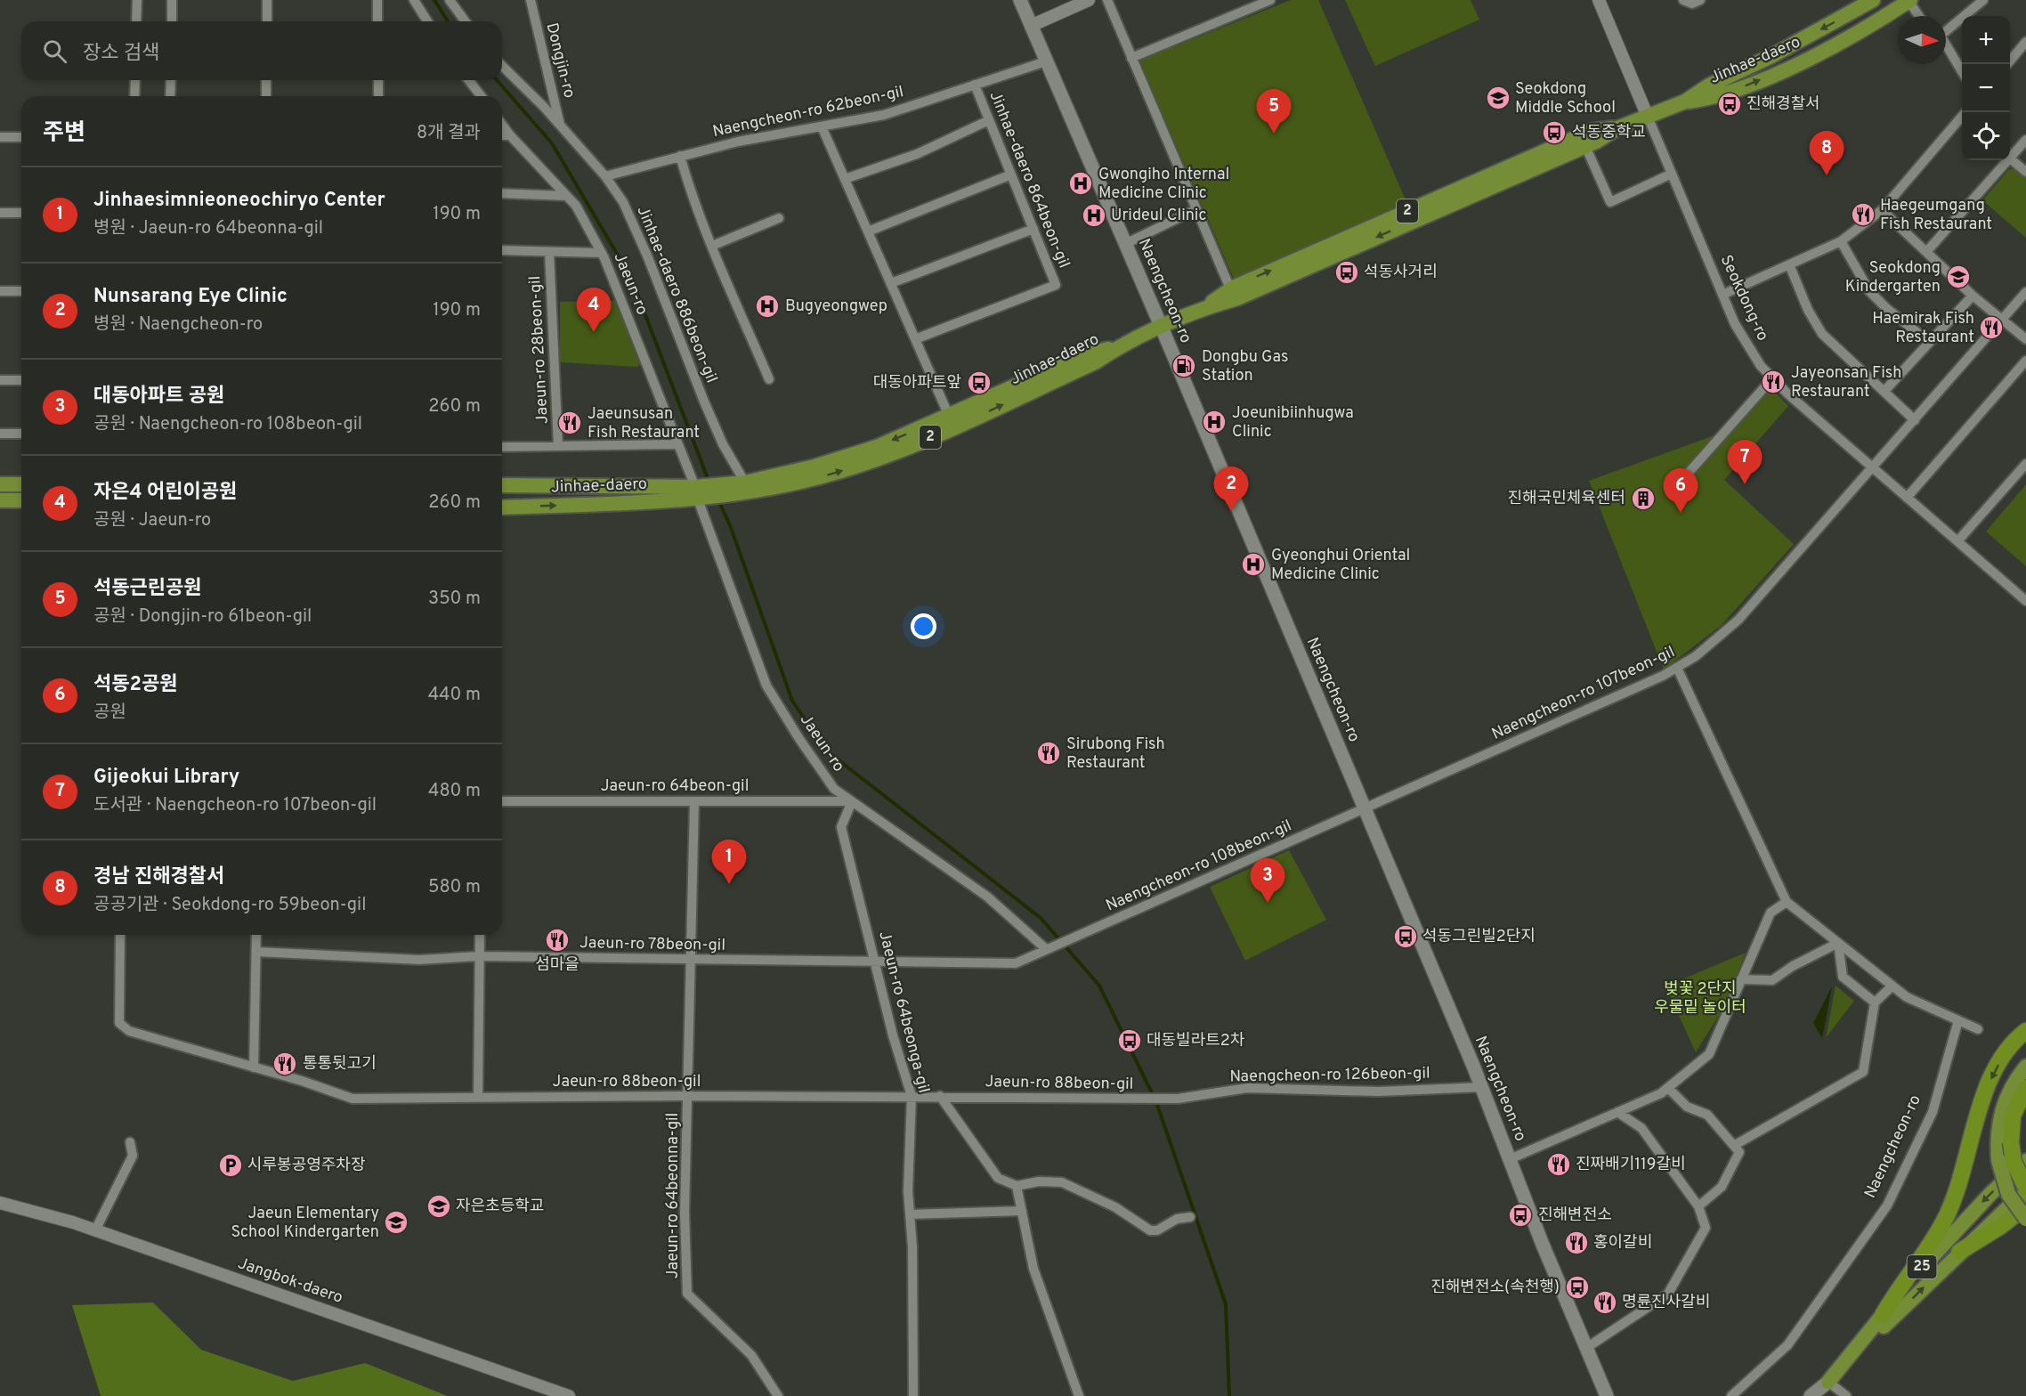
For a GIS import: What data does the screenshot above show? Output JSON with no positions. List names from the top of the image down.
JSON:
{
  "streets": {
    "main road": [
      "Jinhae-daero",
      "2",
      "Naengcheon-ro",
      "25"
    ],
    "street": [
      "Dongjin-ro",
      "Naengcheon-ro 62beon-gil",
      "Jinhae-daero 864beon-gil",
      "Jaeun-ro",
      "Jinhae-daero 886beon-gil",
      "Seokdong-ro",
      "Jaeun-ro 28beon-gil",
      "Naengcheon-ro 107beon-gil",
      "Jaeun-ro 64beon-gil",
      "Naengcheon-ro 108beon-gil",
      "Jaeun-ro 78beon-gil",
      "Jaeun-ro 64beonga-gil",
      "Naengcheon-ro 126beon-gil",
      "Jaeun-ro 88beon-gil",
      "Jaeun-ro 64beonna-gil",
      "Jangbok-daero"
    ]
  },
  "crossings": [
    ["Dongjin-ro", "Jinhae-daero 886beon-gil"],
    ["Jinhae-daero", "2"],
    ["Jinhae-daero", "Jaeun-ro"],
    ["Jinhae-daero", "Jinhae-daero 886beon-gil"],
    ["Naengcheon-ro 62beon-gil", "Jinhae-daero 864beon-gil"],
    ["Naengcheon-ro 62beon-gil", "Naengcheon-ro"],
    ["Naengcheon-ro 62beon-gil", "Jinhae-daero 886beon-gil"],
    ["2", "Jaeun-ro"],
    ["2", "Naengcheon-ro"],
    ["2", "Seokdong-ro"],
    ["Jaeun-ro", "Jaeun-ro 28beon-gil"],
    ["Jaeun-ro", "Jaeun-ro 64beon-gil"],
    ["Jaeun-ro", "Naengcheon-ro 108beon-gil"],
    ["Jaeun-ro", "Jaeun-ro 78beon-gil"],
    ["Jaeun-ro", "Jaeun-ro 64beonga-gil"],
    ["Naengcheon-ro", "Naengcheon-ro 107beon-gil"],
    ["Naengcheon-ro", "Naengcheon-ro 108beon-gil"],
    ["Naengcheon-ro", "Naengcheon-ro 126beon-gil"],
    ["Seokdong-ro", "Naengcheon-ro 107beon-gil"],
    ["Naengcheon-ro 107beon-gil", "Naengcheon-ro 108beon-gil"],
    ["Jaeun-ro 64beon-gil", "Jaeun-ro 64beonga-gil"],
    ["Jaeun-ro 64beon-gil", "Jaeun-ro 64beonna-gil"],
    ["Naengcheon-ro 108beon-gil", "Jaeun-ro 78beon-gil"],
    ["Jaeun-ro 78beon-gil", "Jaeun-ro 64beonga-gil"],
    ["Jaeun-ro 78beon-gil", "Jaeun-ro 64beonna-gil"],
    ["Jaeun-ro 64beonga-gil", "Jaeun-ro 88beon-gil"],
    ["Naengcheon-ro 126beon-gil", "Jaeun-ro 88beon-gil"],
    ["Jaeun-ro 88beon-gil", "Jaeun-ro 64beonna-gil"]
  ],
  "parks": ["벚꽃 2단지 우물밑 놀이터"],
  "places": {
    "school or university": [
      "Seokdong Middle School",
      "Seokdong Kindergarten",
      "자은초등학교",
      "Jaeun Elementary School Kindergarten"
    ],
    "bus stop": [
      "진해경찰서",
      "석동중학교",
      "석동사거리",
      "대동아파트앞",
      "석동그린빌2단지",
      "대동빌라트2차",
      "진해변전소",
      "진해변전소(속천행)"
    ],
    "hospital": [
      "Gwongiho Internal Medicine Clinic",
      "Urideul Clinic",
      "Bugyeongwep",
      "Joeunibiinhugwa Clinic",
      "Gyeonghui Oriental Medicine Clinic"
    ],
    "restaurant": [
      "Haegeumgang Fish Restaurant",
      "Haemirak Fish Restaurant",
      "Jayeonsan Fish Restaurant",
      "Jaeunsusan Fish Restaurant",
      "Sirubong Fish Restaurant",
      "섬마을",
      "통통뒷고기",
      "진짜배기119갈비",
      "홍이갈비",
      "명륜진사갈비"
    ],
    "fuel station": ["Dongbu Gas Station"],
    "building": ["진해국민체육센터"],
    "parking": ["시루봉공영주차장"]
  },
  "north": "right",
  "page": {
    "map_buttons": ["+", "−"],
    "search": "장소 검색",
    "pins": [
      "5",
      "8",
      "4",
      "7",
      "2",
      "6",
      "1",
      "3"
    ],
    "heading": ["주변", "8개 결과"],
    "list": [
      {
        "mark": "1",
        "name": "Jinhaesimnieoneochiryo Center",
        "note": "병원 · Jaeun-ro 64beonna-gil",
        "value": "190 m"
      },
      {
        "mark": "2",
        "name": "Nunsarang Eye Clinic",
        "note": "병원 · Naengcheon-ro",
        "value": "190 m"
      },
      {
        "mark": "3",
        "name": "대동아파트 공원",
        "note": "공원 · Naengcheon-ro 108beon-gil",
        "value": "260 m"
      },
      {
        "mark": "4",
        "name": "자은4 어린이공원",
        "note": "공원 · Jaeun-ro",
        "value": "260 m"
      },
      {
        "mark": "5",
        "name": "석동근린공원",
        "note": "공원 · Dongjin-ro 61beon-gil",
        "value": "350 m"
      },
      {
        "mark": "6",
        "name": "석동2공원",
        "note": "공원",
        "value": "440 m"
      },
      {
        "mark": "7",
        "name": "Gijeokui Library",
        "note": "도서관 · Naengcheon-ro 107beon-gil",
        "value": "480 m"
      },
      {
        "mark": "8",
        "name": "경남 진해경찰서",
        "note": "공공기관 · Seokdong-ro 59beon-gil",
        "value": "580 m"
      }
    ]
  }
}
